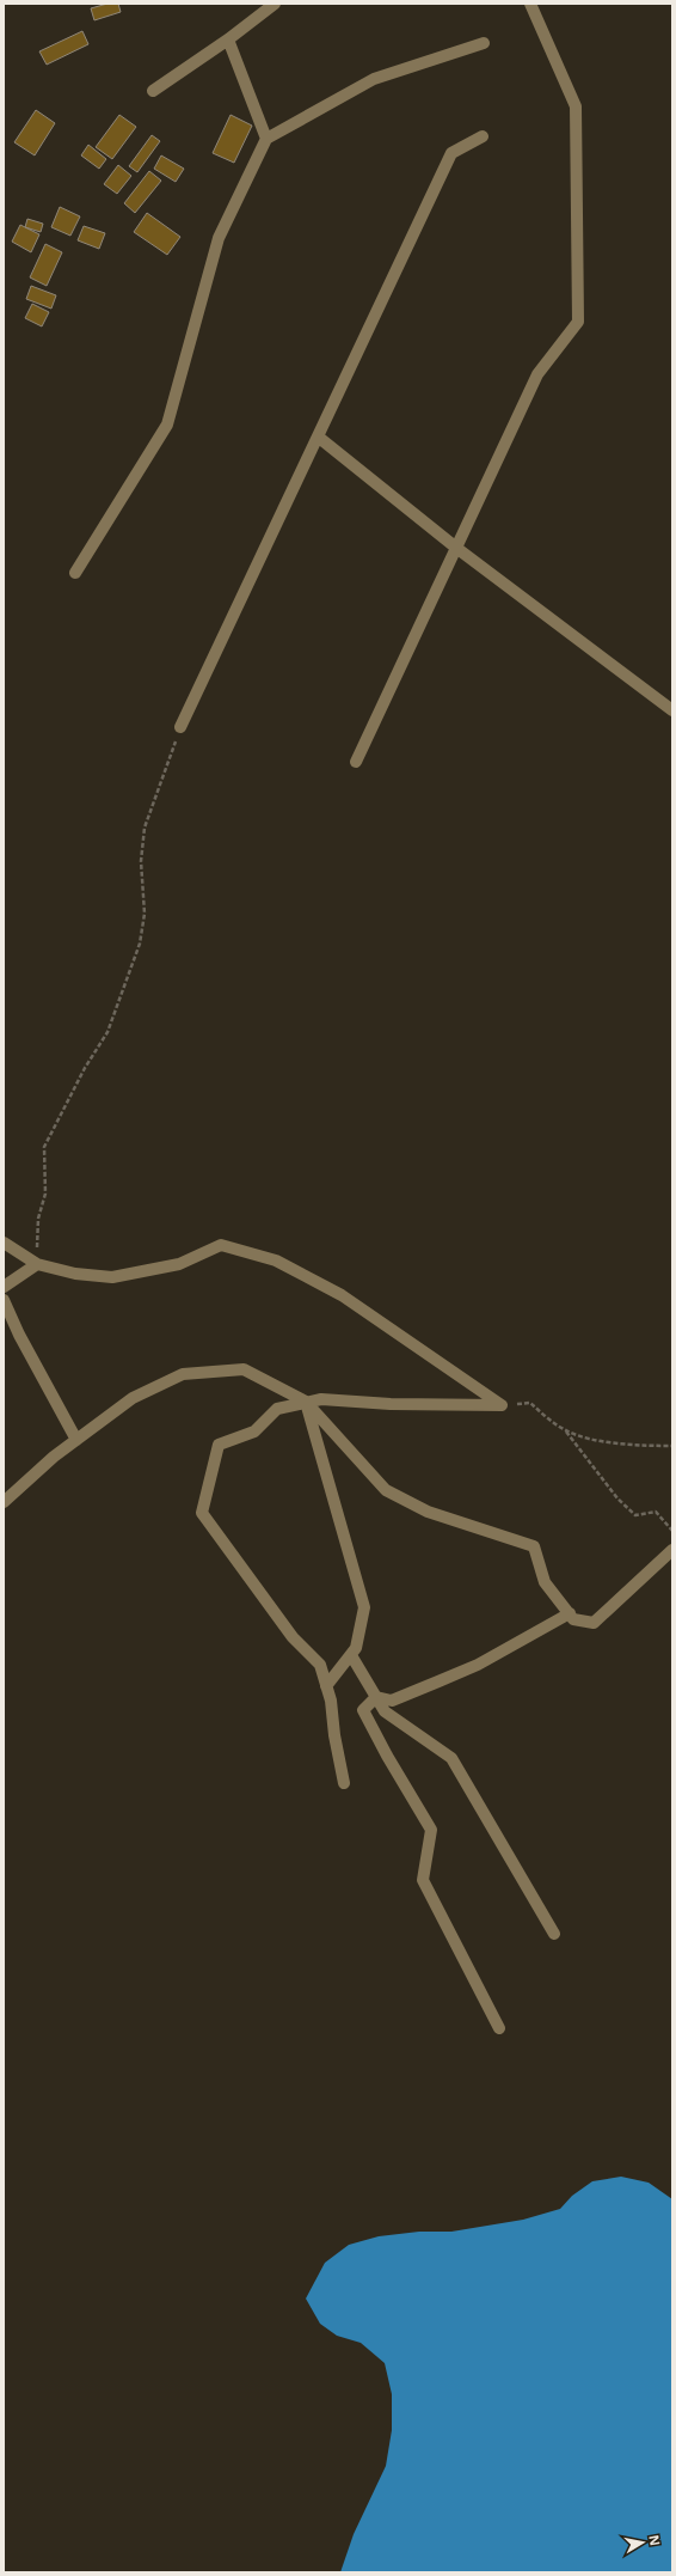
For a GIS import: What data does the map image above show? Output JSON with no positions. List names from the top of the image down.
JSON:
{
  "north": "right"
}
